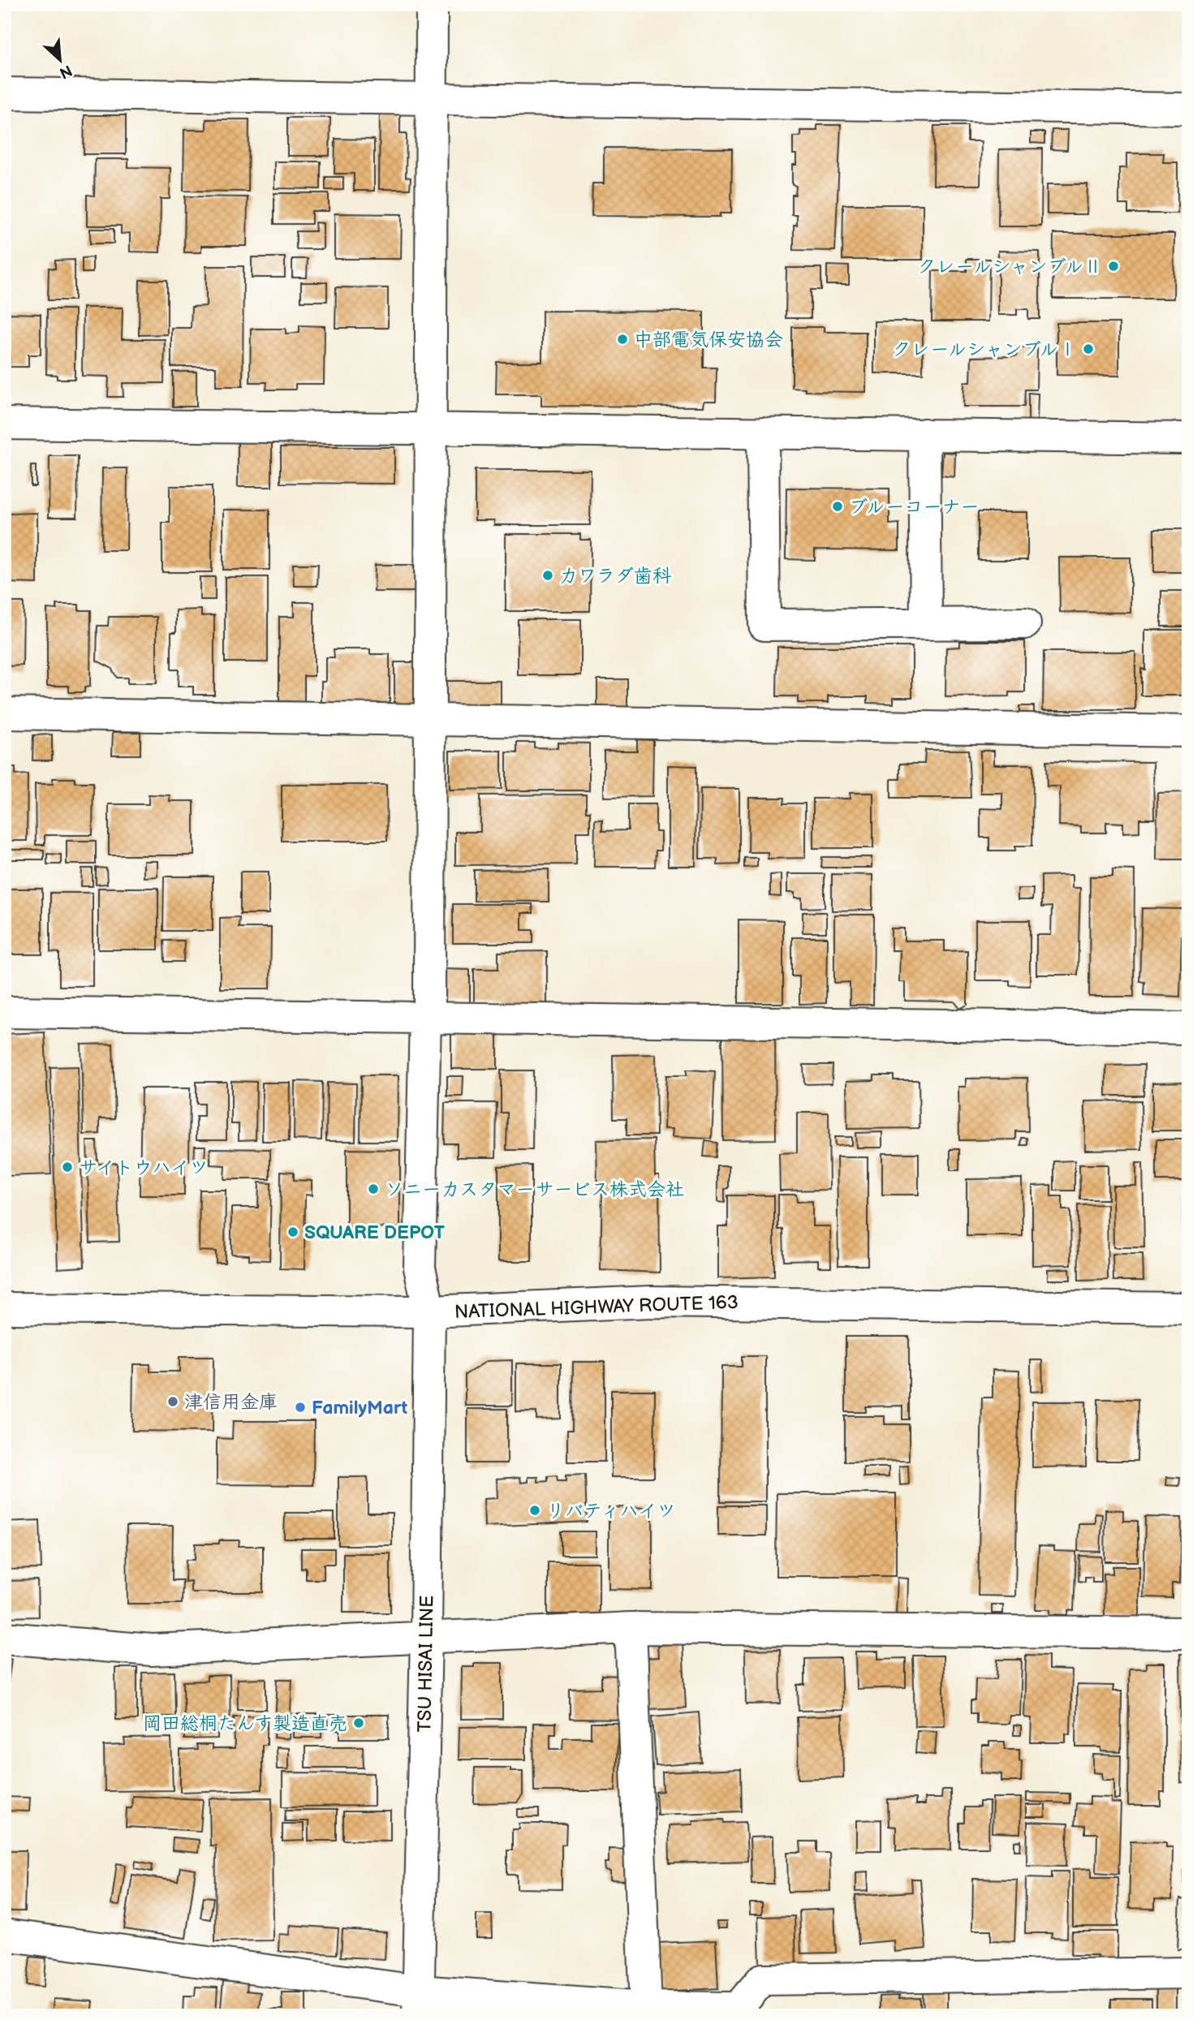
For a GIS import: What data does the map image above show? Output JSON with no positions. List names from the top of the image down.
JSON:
{
  "streets": {
    "main road": ["NATIONAL HIGHWAY ROUTE 163", "TSU HISAI LINE"]
  },
  "crossings": [
    ["NATIONAL HIGHWAY ROUTE 163", "TSU HISAI LINE"]
  ],
  "places": [
    "クレールシャンブルⅡ",
    "中部電気保安協会",
    "クレールシャンブルⅠ",
    "ブルーコーナー",
    "カワラダ歯科",
    "サイトウハイツ",
    "ソニーカスタマーサービス株式会社",
    "SQUARE DEPOT",
    "津信用金庫",
    "FamilyMart",
    "リバティハイツ",
    "岡田総桐たんす製造直売"
  ],
  "north": "bottom right"
}
